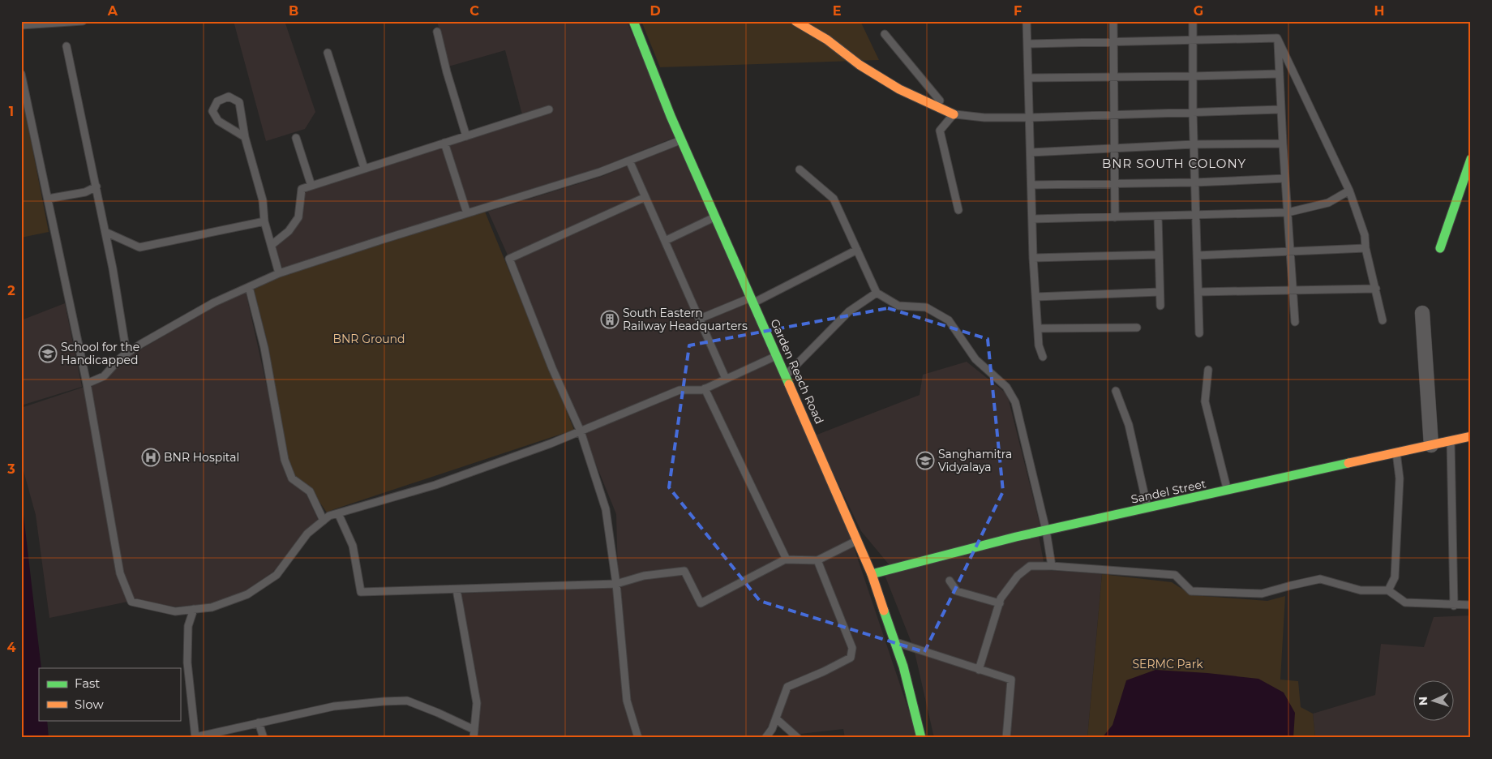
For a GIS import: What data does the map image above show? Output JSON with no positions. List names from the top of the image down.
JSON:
{
  "streets": {
    "street": ["Garden Reach Road", "Sandel Street"]
  },
  "crossings": [
    ["Garden Reach Road", "Sandel Street"]
  ],
  "districts": ["BNR SOUTH COLONY"],
  "parks": ["BNR Ground", "SERMC Park"],
  "places": {
    "building": ["South Eastern Railway Headquarters"],
    "school or university": ["School for the Handicapped", "Sanghamitra Vidyalaya"],
    "hospital": ["BNR Hospital"]
  },
  "legend": ["Fast", "Slow"],
  "north": "left",
  "grid": {
    "columns": [
      "A",
      "B",
      "C",
      "D",
      "E",
      "F",
      "G",
      "H"
    ],
    "rows": [
      "1",
      "2",
      "3",
      "4"
    ]
  }
}
